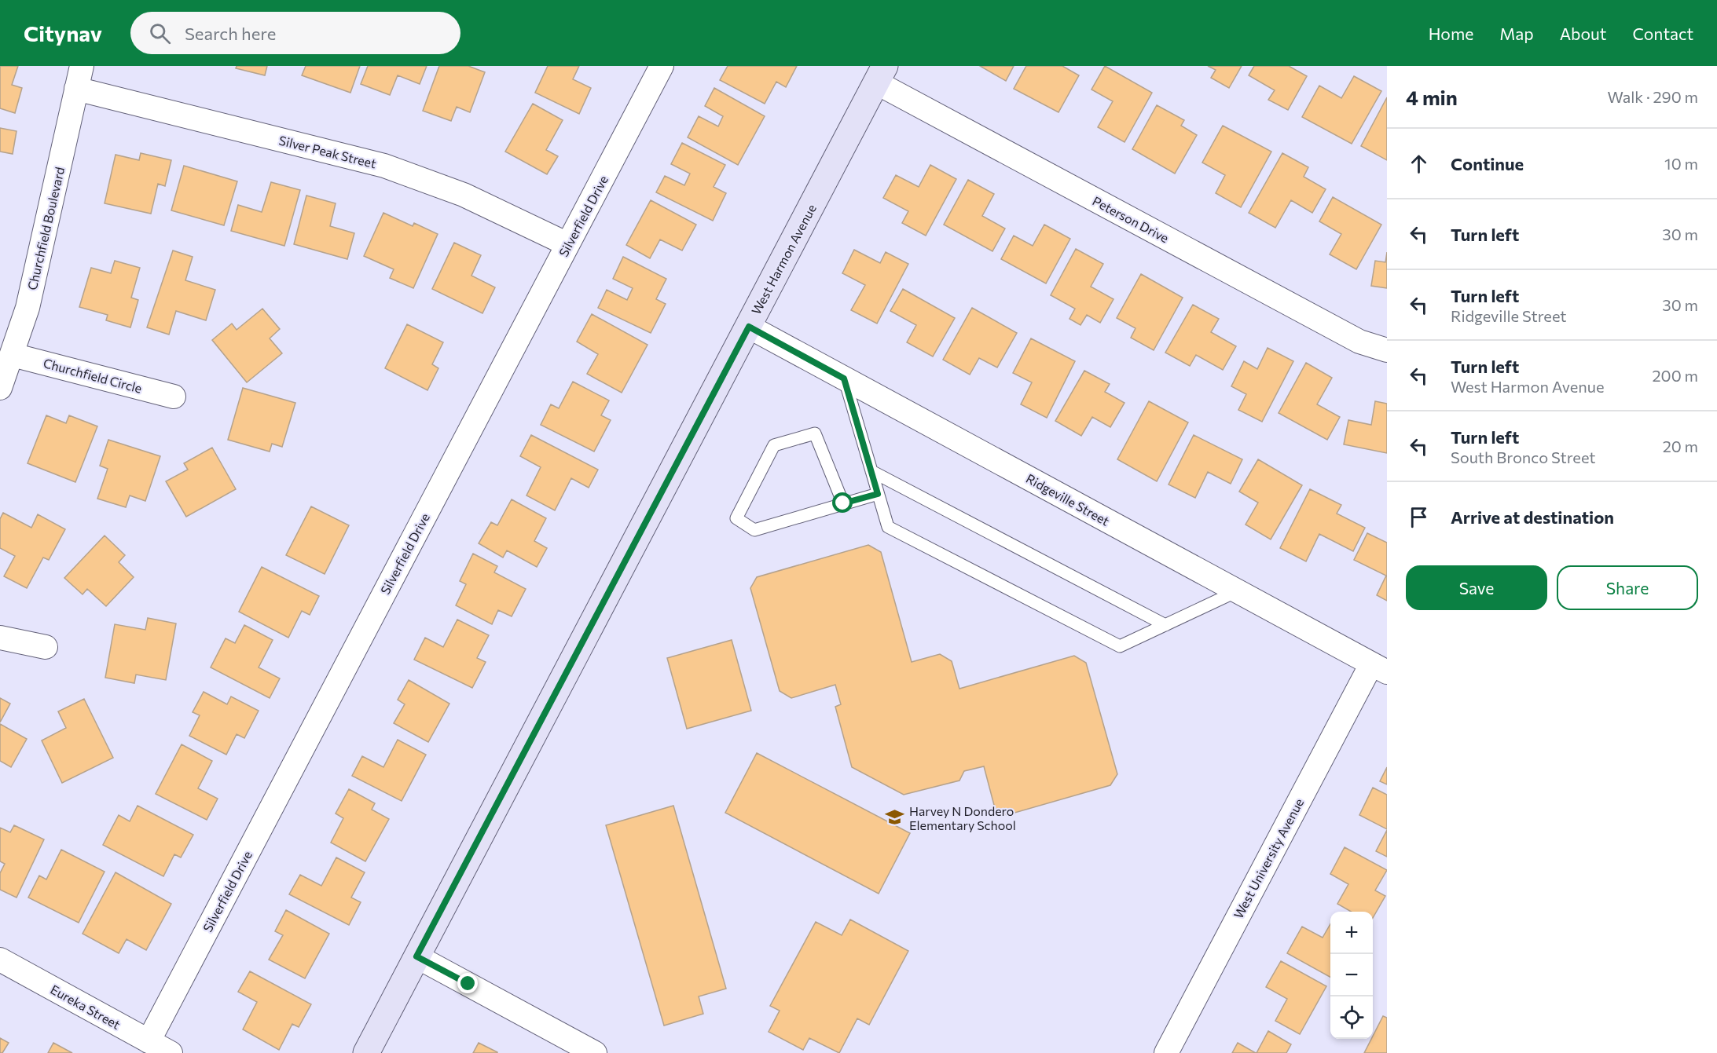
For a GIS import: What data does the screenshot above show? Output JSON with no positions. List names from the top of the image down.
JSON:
{
  "streets": {
    "main road": ["West Harmon Avenue"],
    "street": [
      "Silver Peak Street",
      "Silverfield Drive",
      "Peterson Drive",
      "Churchfield Boulevard",
      "Churchfield Circle",
      "Ridgeville Street",
      "West University Avenue",
      "Eureka Street"
    ]
  },
  "crossings": [
    ["Silver Peak Street", "Silverfield Drive"],
    ["Silver Peak Street", "Churchfield Boulevard"],
    ["Silverfield Drive", "Eureka Street"],
    ["Peterson Drive", "West Harmon Avenue"],
    ["Churchfield Boulevard", "Churchfield Circle"],
    ["West Harmon Avenue", "Ridgeville Street"],
    ["Ridgeville Street", "West University Avenue"]
  ],
  "places": {
    "school or university": ["Harvey N Dondero Elementary School"]
  },
  "page": {
    "header": "Citynav",
    "search": "Search here",
    "nav": [
      "Home",
      "Map",
      "About",
      "Contact"
    ],
    "heading": ["4 min", "Walk · 290 m"],
    "list": [
      ["Continue", "10 m"],
      ["Turn left", "30 m"],
      ["Turn left", "Ridgeville Street", "30 m"],
      ["Turn left", "West Harmon Avenue", "200 m"],
      ["Turn left", "South Bronco Street", "20 m"],
      "Arrive at destination"
    ],
    "buttons": ["Save", "Share"],
    "map_buttons": ["+", "−"]
  }
}
